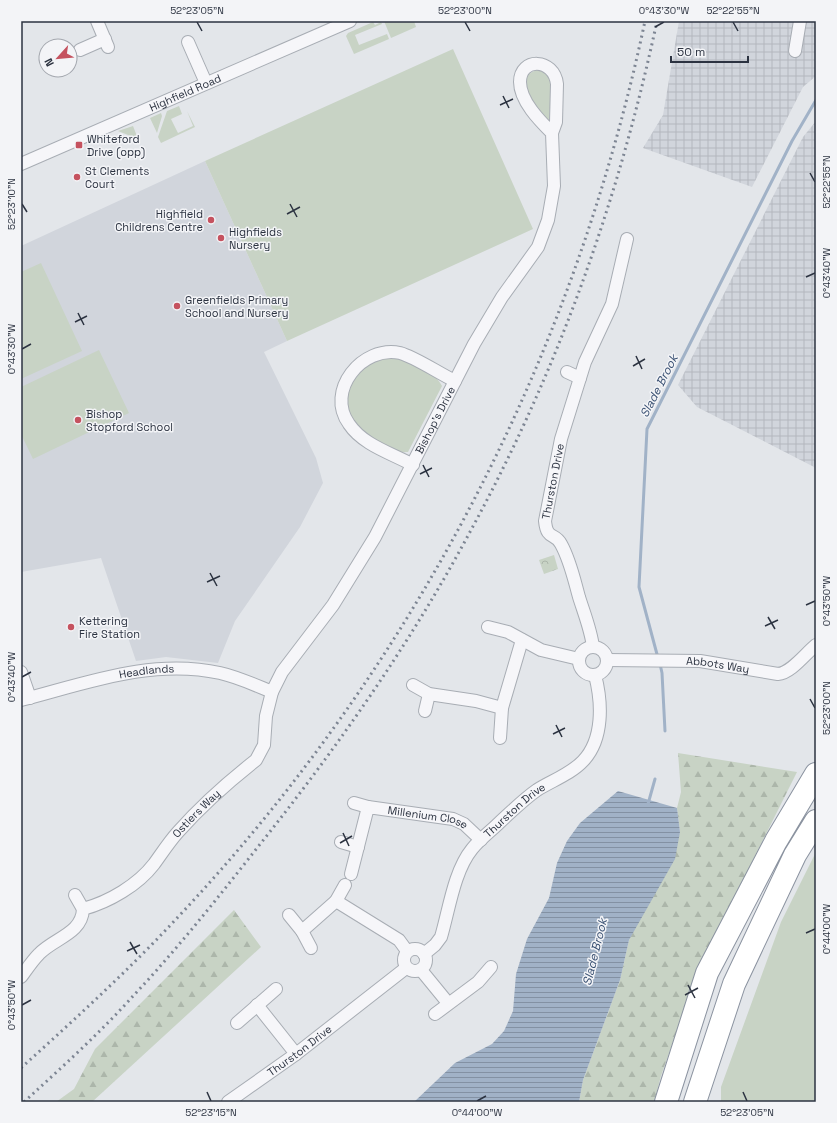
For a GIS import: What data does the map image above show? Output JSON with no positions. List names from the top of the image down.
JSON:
{
  "streets": {
    "street": [
      "Highfield Road",
      "Bishop's Drive",
      "Thurston Drive",
      "Abbots Way",
      "Headlands",
      "Ostlers Way",
      "Millenium Close"
    ]
  },
  "crossings": [
    ["Bishop's Drive", "Headlands"],
    ["Bishop's Drive", "Ostlers Way"],
    ["Thurston Drive", "Abbots Way"],
    ["Thurston Drive", "Millenium Close"],
    ["Headlands", "Ostlers Way"]
  ],
  "water": ["Slade Brook"],
  "places": {
    "transit": ["Whiteford Drive (opp)"],
    "other": [
      "St Clements Court",
      "Highfield Childrens Centre",
      "Highfields Nursery",
      "Greenfields Primary School and Nursery",
      "Bishop Stopford School",
      "Kettering Fire Station"
    ]
  },
  "scale_bar": "50 m",
  "north": "bottom left",
  "coordinates": [
    "52°23'05\"N",
    "52°23'00\"N",
    "0°43'30\"W",
    "52°22'55\"N",
    "52°23'10\"N",
    "0°43'40\"W",
    "0°43'50\"W",
    "0°44'00\"W",
    "52°23'15\"N"
  ]
}
